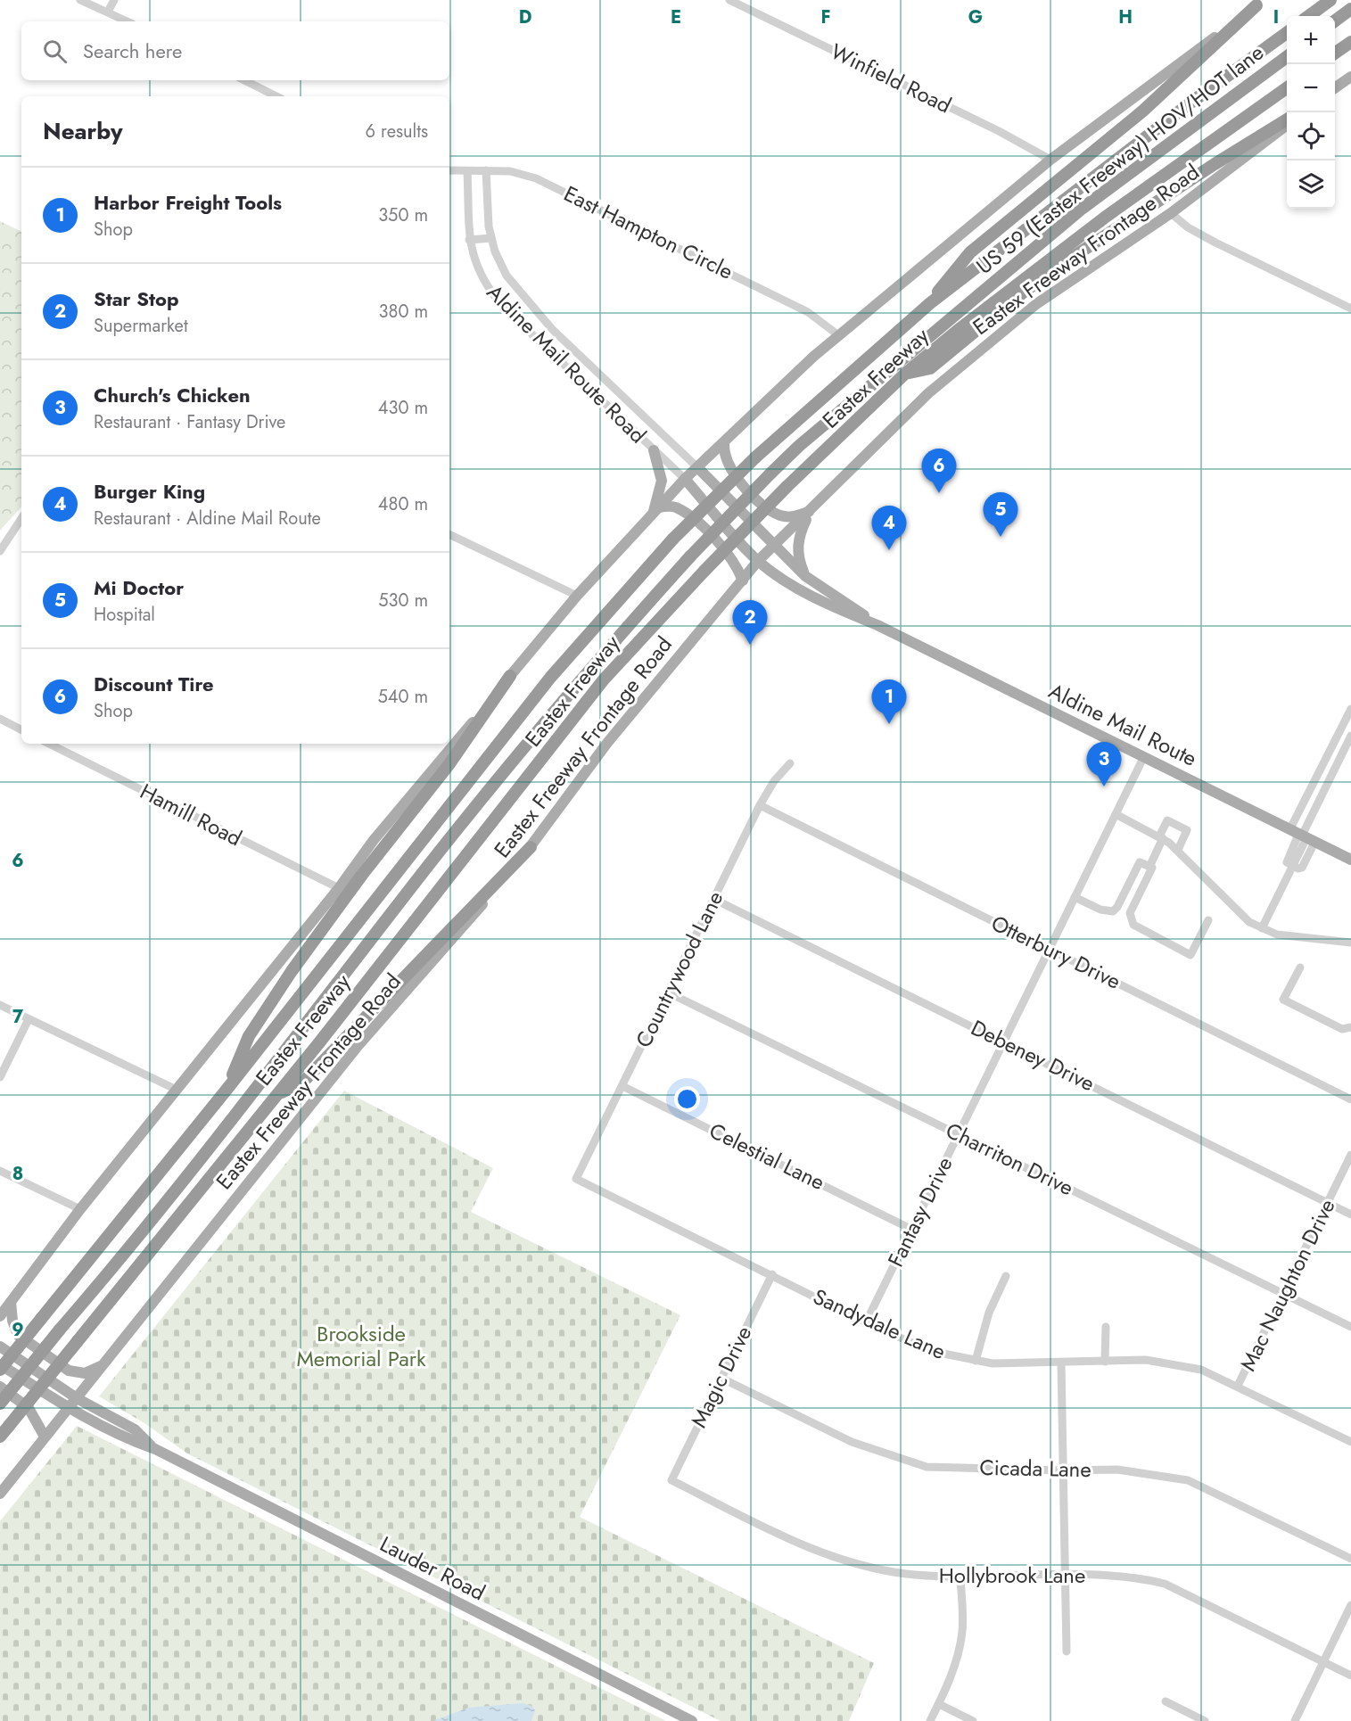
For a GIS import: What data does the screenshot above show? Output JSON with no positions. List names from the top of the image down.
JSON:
{
  "streets": {
    "highway": ["US 59 (Eastex Freeway) HOV/HOT lane", "Eastex Freeway"],
    "main road": ["Eastex Freeway Frontage Road", "Aldine Mail Route", "Lauder Road"],
    "street": [
      "Winfield Road",
      "East Hampton Circle",
      "Aldine Mail Route Road",
      "Hamill Road",
      "Otterbury Drive",
      "Countrywood Lane",
      "Debeney Drive",
      "Celestial Lane",
      "Charriton Drive",
      "Fantasy Drive",
      "Mac Naughton Drive",
      "Sandydale Lane",
      "Magic Drive",
      "Cicada Lane",
      "Hollybrook Lane"
    ]
  },
  "crossings": [
    ["East Hampton Circle", "Aldine Mail Route Road"],
    ["Eastex Freeway Frontage Road", "Aldine Mail Route"],
    ["Eastex Freeway Frontage Road", "Lauder Road"],
    ["Aldine Mail Route Road", "Aldine Mail Route"],
    ["Aldine Mail Route", "Fantasy Drive"],
    ["Otterbury Drive", "Countrywood Lane"],
    ["Otterbury Drive", "Fantasy Drive"],
    ["Countrywood Lane", "Debeney Drive"],
    ["Countrywood Lane", "Celestial Lane"],
    ["Countrywood Lane", "Charriton Drive"],
    ["Countrywood Lane", "Sandydale Lane"],
    ["Debeney Drive", "Fantasy Drive"],
    ["Debeney Drive", "Mac Naughton Drive"],
    ["Celestial Lane", "Fantasy Drive"],
    ["Charriton Drive", "Fantasy Drive"],
    ["Charriton Drive", "Mac Naughton Drive"],
    ["Fantasy Drive", "Sandydale Lane"],
    ["Mac Naughton Drive", "Sandydale Lane"],
    ["Sandydale Lane", "Magic Drive"],
    ["Magic Drive", "Cicada Lane"],
    ["Magic Drive", "Hollybrook Lane"]
  ],
  "parks": ["Brookside Memorial Park"],
  "page": {
    "map_buttons": ["+", "−"],
    "search": "Search here",
    "heading": ["Nearby", "6 results"],
    "list": [
      {
        "mark": "1",
        "name": "Harbor Freight Tools",
        "note": "Shop",
        "value": "350 m"
      },
      {
        "mark": "2",
        "name": "Star Stop",
        "note": "Supermarket",
        "value": "380 m"
      },
      {
        "mark": "3",
        "name": "Church's Chicken",
        "note": "Restaurant · Fantasy Drive",
        "value": "430 m"
      },
      {
        "mark": "4",
        "name": "Burger King",
        "note": "Restaurant · Aldine Mail Route",
        "value": "480 m"
      },
      {
        "mark": "5",
        "name": "Mi Doctor",
        "note": "Hospital",
        "value": "530 m"
      },
      {
        "mark": "6",
        "name": "Discount Tire",
        "note": "Shop",
        "value": "540 m"
      }
    ],
    "pins": [
      "6",
      "5",
      "4",
      "2",
      "1",
      "3"
    ]
  },
  "grid": {
    "columns": [
      "D",
      "E",
      "F",
      "G",
      "H",
      "I"
    ],
    "rows": [
      "6",
      "7",
      "8",
      "9"
    ]
  }
}
